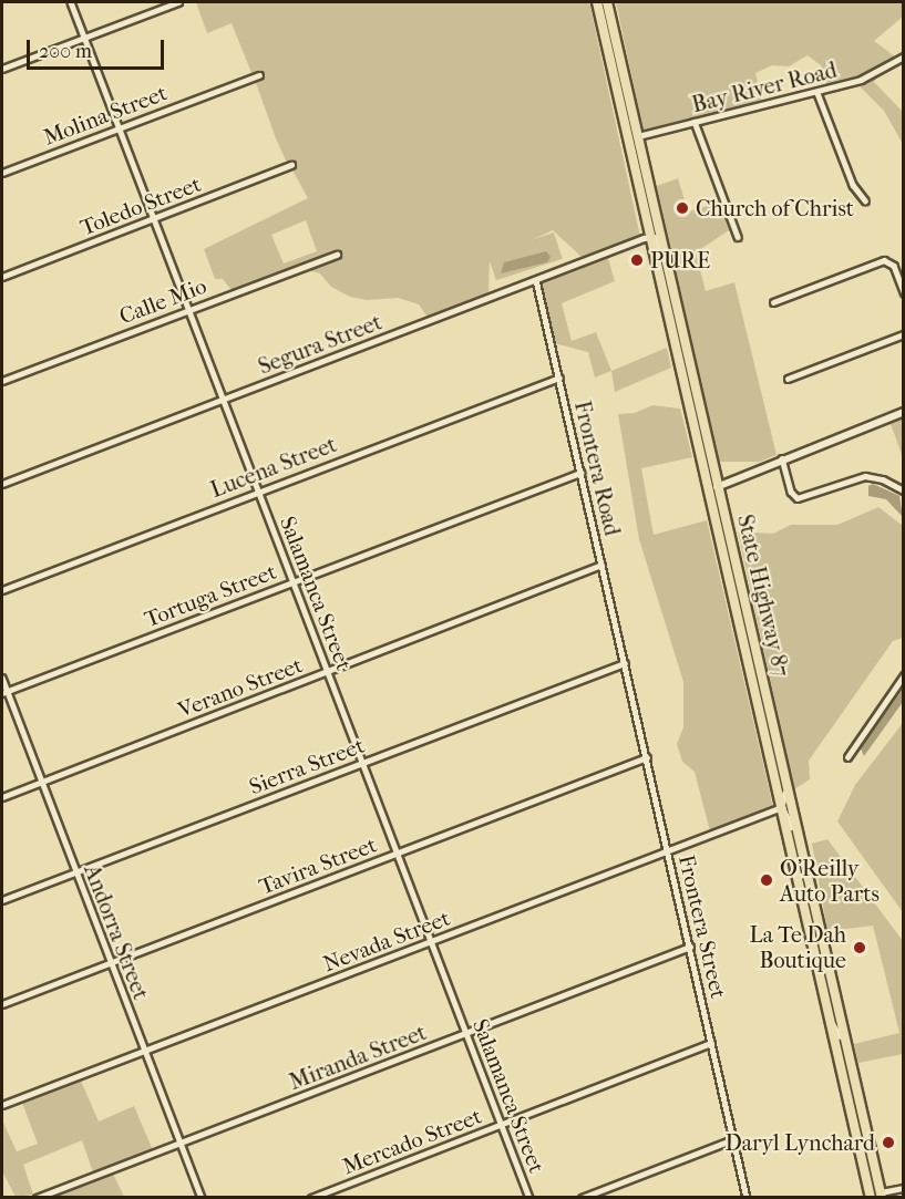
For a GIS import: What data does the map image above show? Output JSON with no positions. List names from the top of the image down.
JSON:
{
  "streets": {
    "highway": ["State Highway 87"],
    "street": [
      "Bay River Road",
      "Molina Street",
      "Toledo Street",
      "Calle Mio",
      "Segura Street",
      "Lucena Street",
      "Frontera Road",
      "Salamanca Street",
      "Tortuga Street",
      "Verano Street",
      "Sierra Street",
      "Tavira Street",
      "Frontera Street",
      "Andorra Street",
      "Nevada Street",
      "Miranda Street",
      "Mercado Street"
    ]
  },
  "crossings": [
    ["Bay River Road", "State Highway 87"],
    ["Molina Street", "Salamanca Street"],
    ["Toledo Street", "Salamanca Street"],
    ["Calle Mio", "Salamanca Street"],
    ["Segura Street", "Frontera Road"],
    ["Segura Street", "Salamanca Street"],
    ["Lucena Street", "Frontera Road"],
    ["Lucena Street", "Salamanca Street"],
    ["Frontera Road", "Tortuga Street"],
    ["Frontera Road", "Verano Street"],
    ["Frontera Road", "Sierra Street"],
    ["Frontera Road", "Frontera Street"],
    ["Salamanca Street", "Tortuga Street"],
    ["Salamanca Street", "Verano Street"],
    ["Salamanca Street", "Sierra Street"],
    ["Salamanca Street", "Tavira Street"],
    ["Salamanca Street", "Nevada Street"],
    ["Salamanca Street", "Miranda Street"],
    ["Salamanca Street", "Mercado Street"],
    ["Tortuga Street", "Andorra Street"],
    ["Verano Street", "Andorra Street"],
    ["Sierra Street", "Frontera Street"],
    ["Sierra Street", "Andorra Street"],
    ["Tavira Street", "Frontera Street"],
    ["Tavira Street", "Andorra Street"],
    ["Frontera Street", "Nevada Street"],
    ["Frontera Street", "Miranda Street"],
    ["Frontera Street", "Mercado Street"],
    ["Andorra Street", "Nevada Street"],
    ["Andorra Street", "Miranda Street"]
  ],
  "places": [
    "Church of Christ",
    "PURE",
    "O'Reilly Auto Parts",
    "La Te Dah Boutique",
    "Daryl Lynchard"
  ],
  "scale_bar": "200 m"
}
